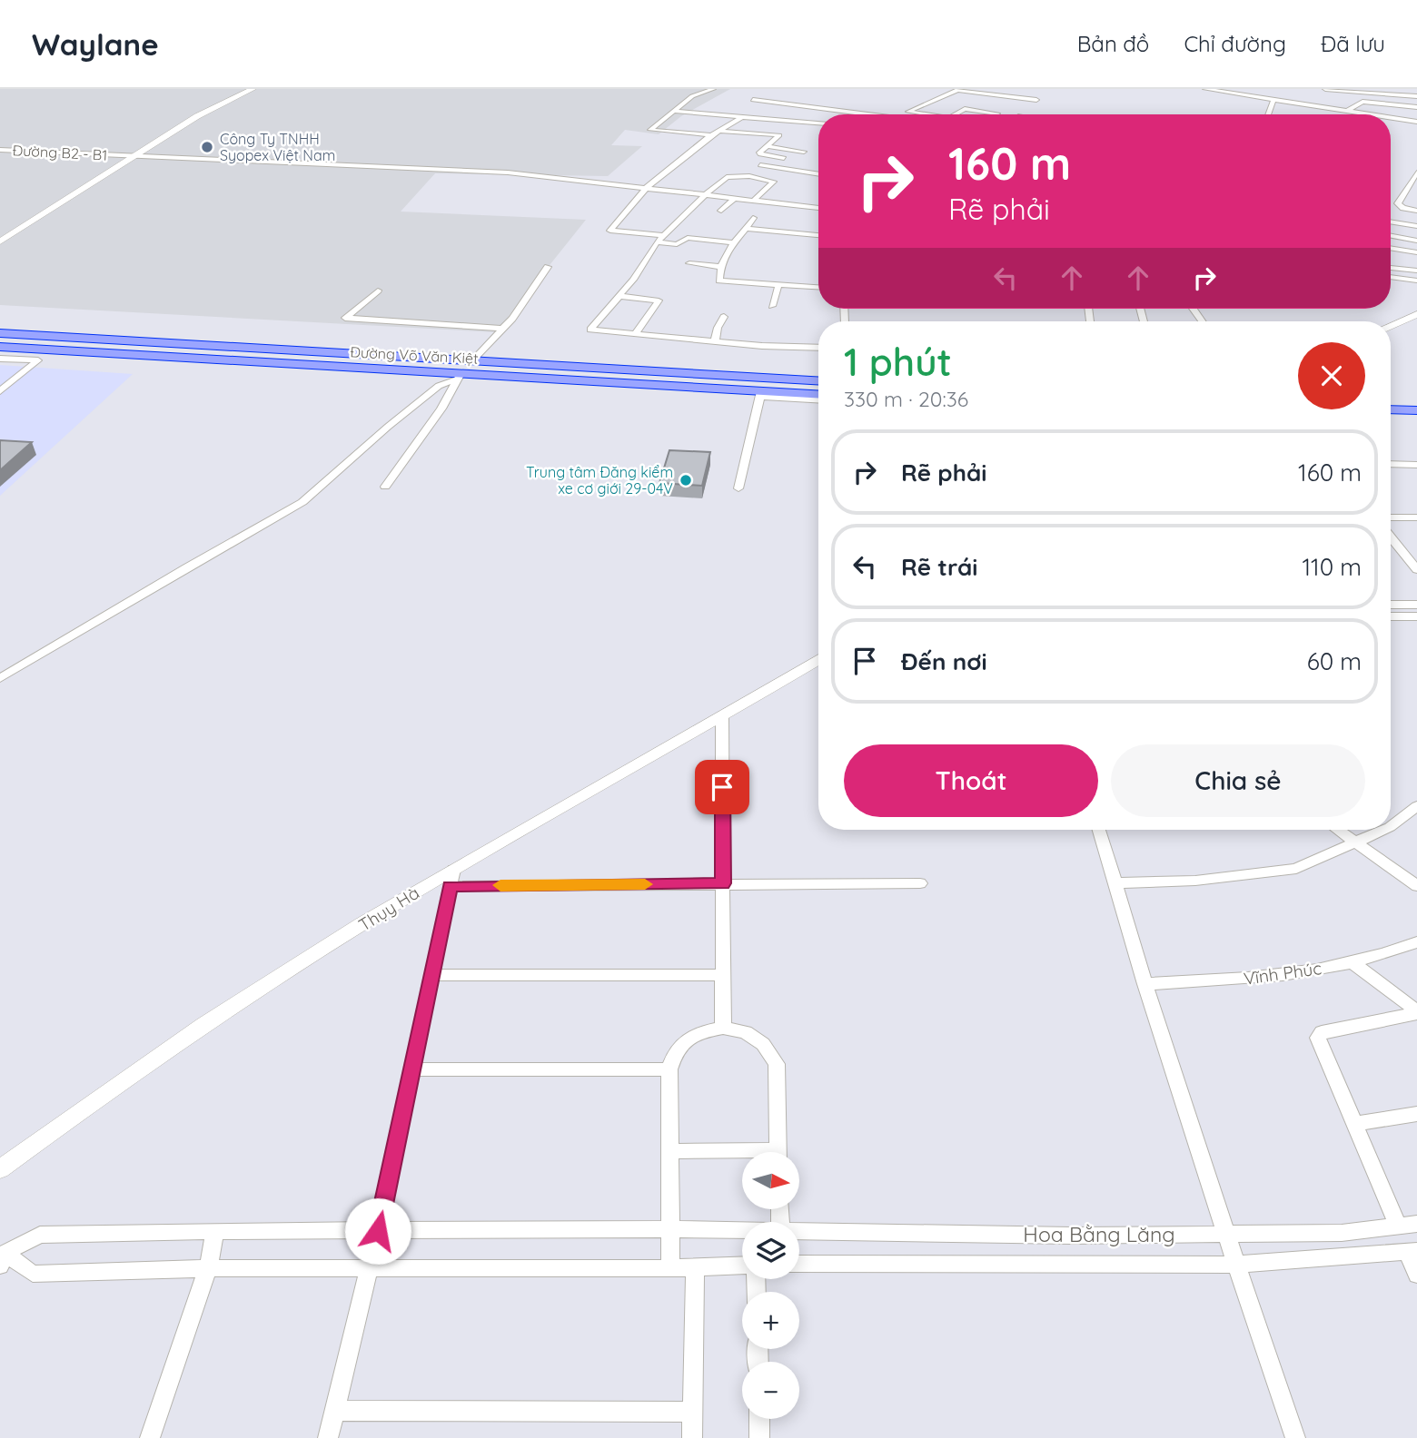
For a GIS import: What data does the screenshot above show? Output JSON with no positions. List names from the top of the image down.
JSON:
{
  "streets": {
    "highway": ["Đường Võ Văn Kiệt"],
    "street": [
      "Đường B2 - B1",
      "Thụy Hà",
      "Vĩnh Phúc",
      "Hoa Bằng Lăng"
    ]
  },
  "places": ["Công Ty TNHH Syopex Việt Nam", "Trung tâm Đăng kiểm xe cơ giới 29-04V"],
  "north": "right",
  "page": {
    "header": "Waylane",
    "nav": ["Bản đồ", "Chỉ đường", "Đã lưu"],
    "turn": ["160 m", "Rẽ phải"],
    "heading": ["1 phút", "330 m · 20:36"],
    "list": [
      {
        "name": "Rẽ phải",
        "value": "160 m"
      },
      {
        "name": "Rẽ trái",
        "value": "110 m"
      },
      {
        "name": "Đến nơi",
        "value": "60 m"
      }
    ],
    "buttons": ["Thoát", "Chia sẻ"],
    "map_buttons": ["+", "−"]
  }
}
